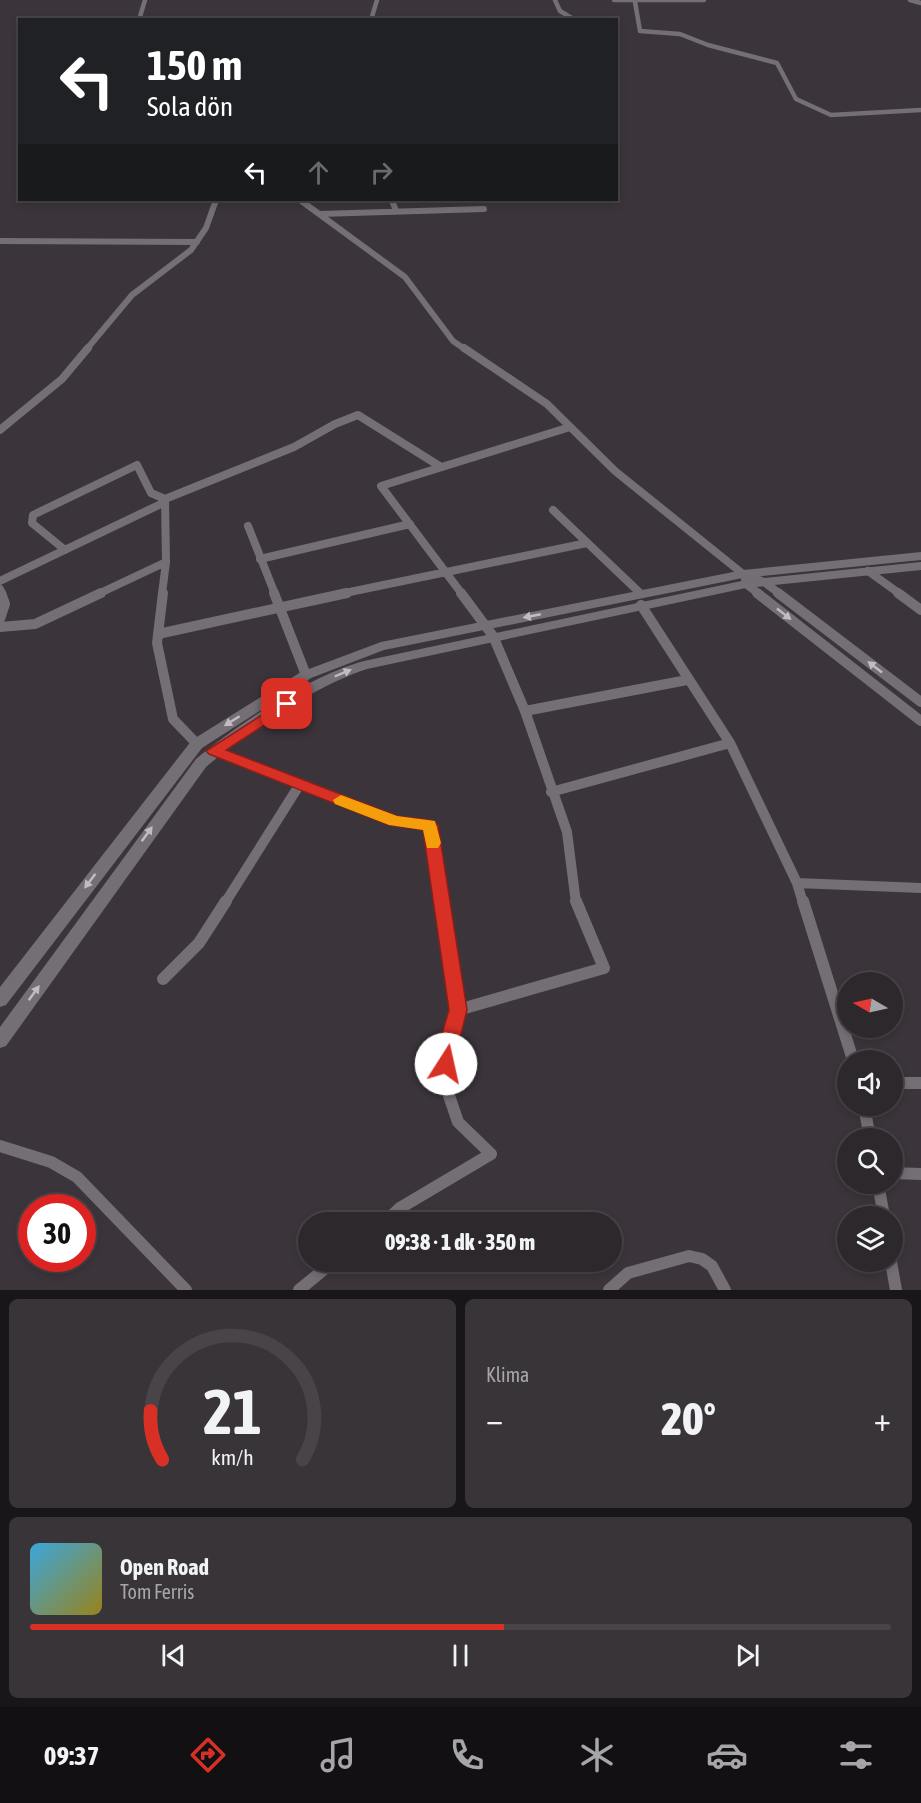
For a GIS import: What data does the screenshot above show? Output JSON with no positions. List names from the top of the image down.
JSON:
{
  "north": "left",
  "page": {
    "turn": ["150 m", "Sola dön"],
    "limit": "30",
    "trip": "09:38 · 1 dk · 350 m",
    "tile": "Klima",
    "heat": ["−", "20°", "+"],
    "song": ["Open Road", "Tom Ferris"],
    "tabs": "09:37",
    "gauge": ["21", "km/h"]
  }
}
